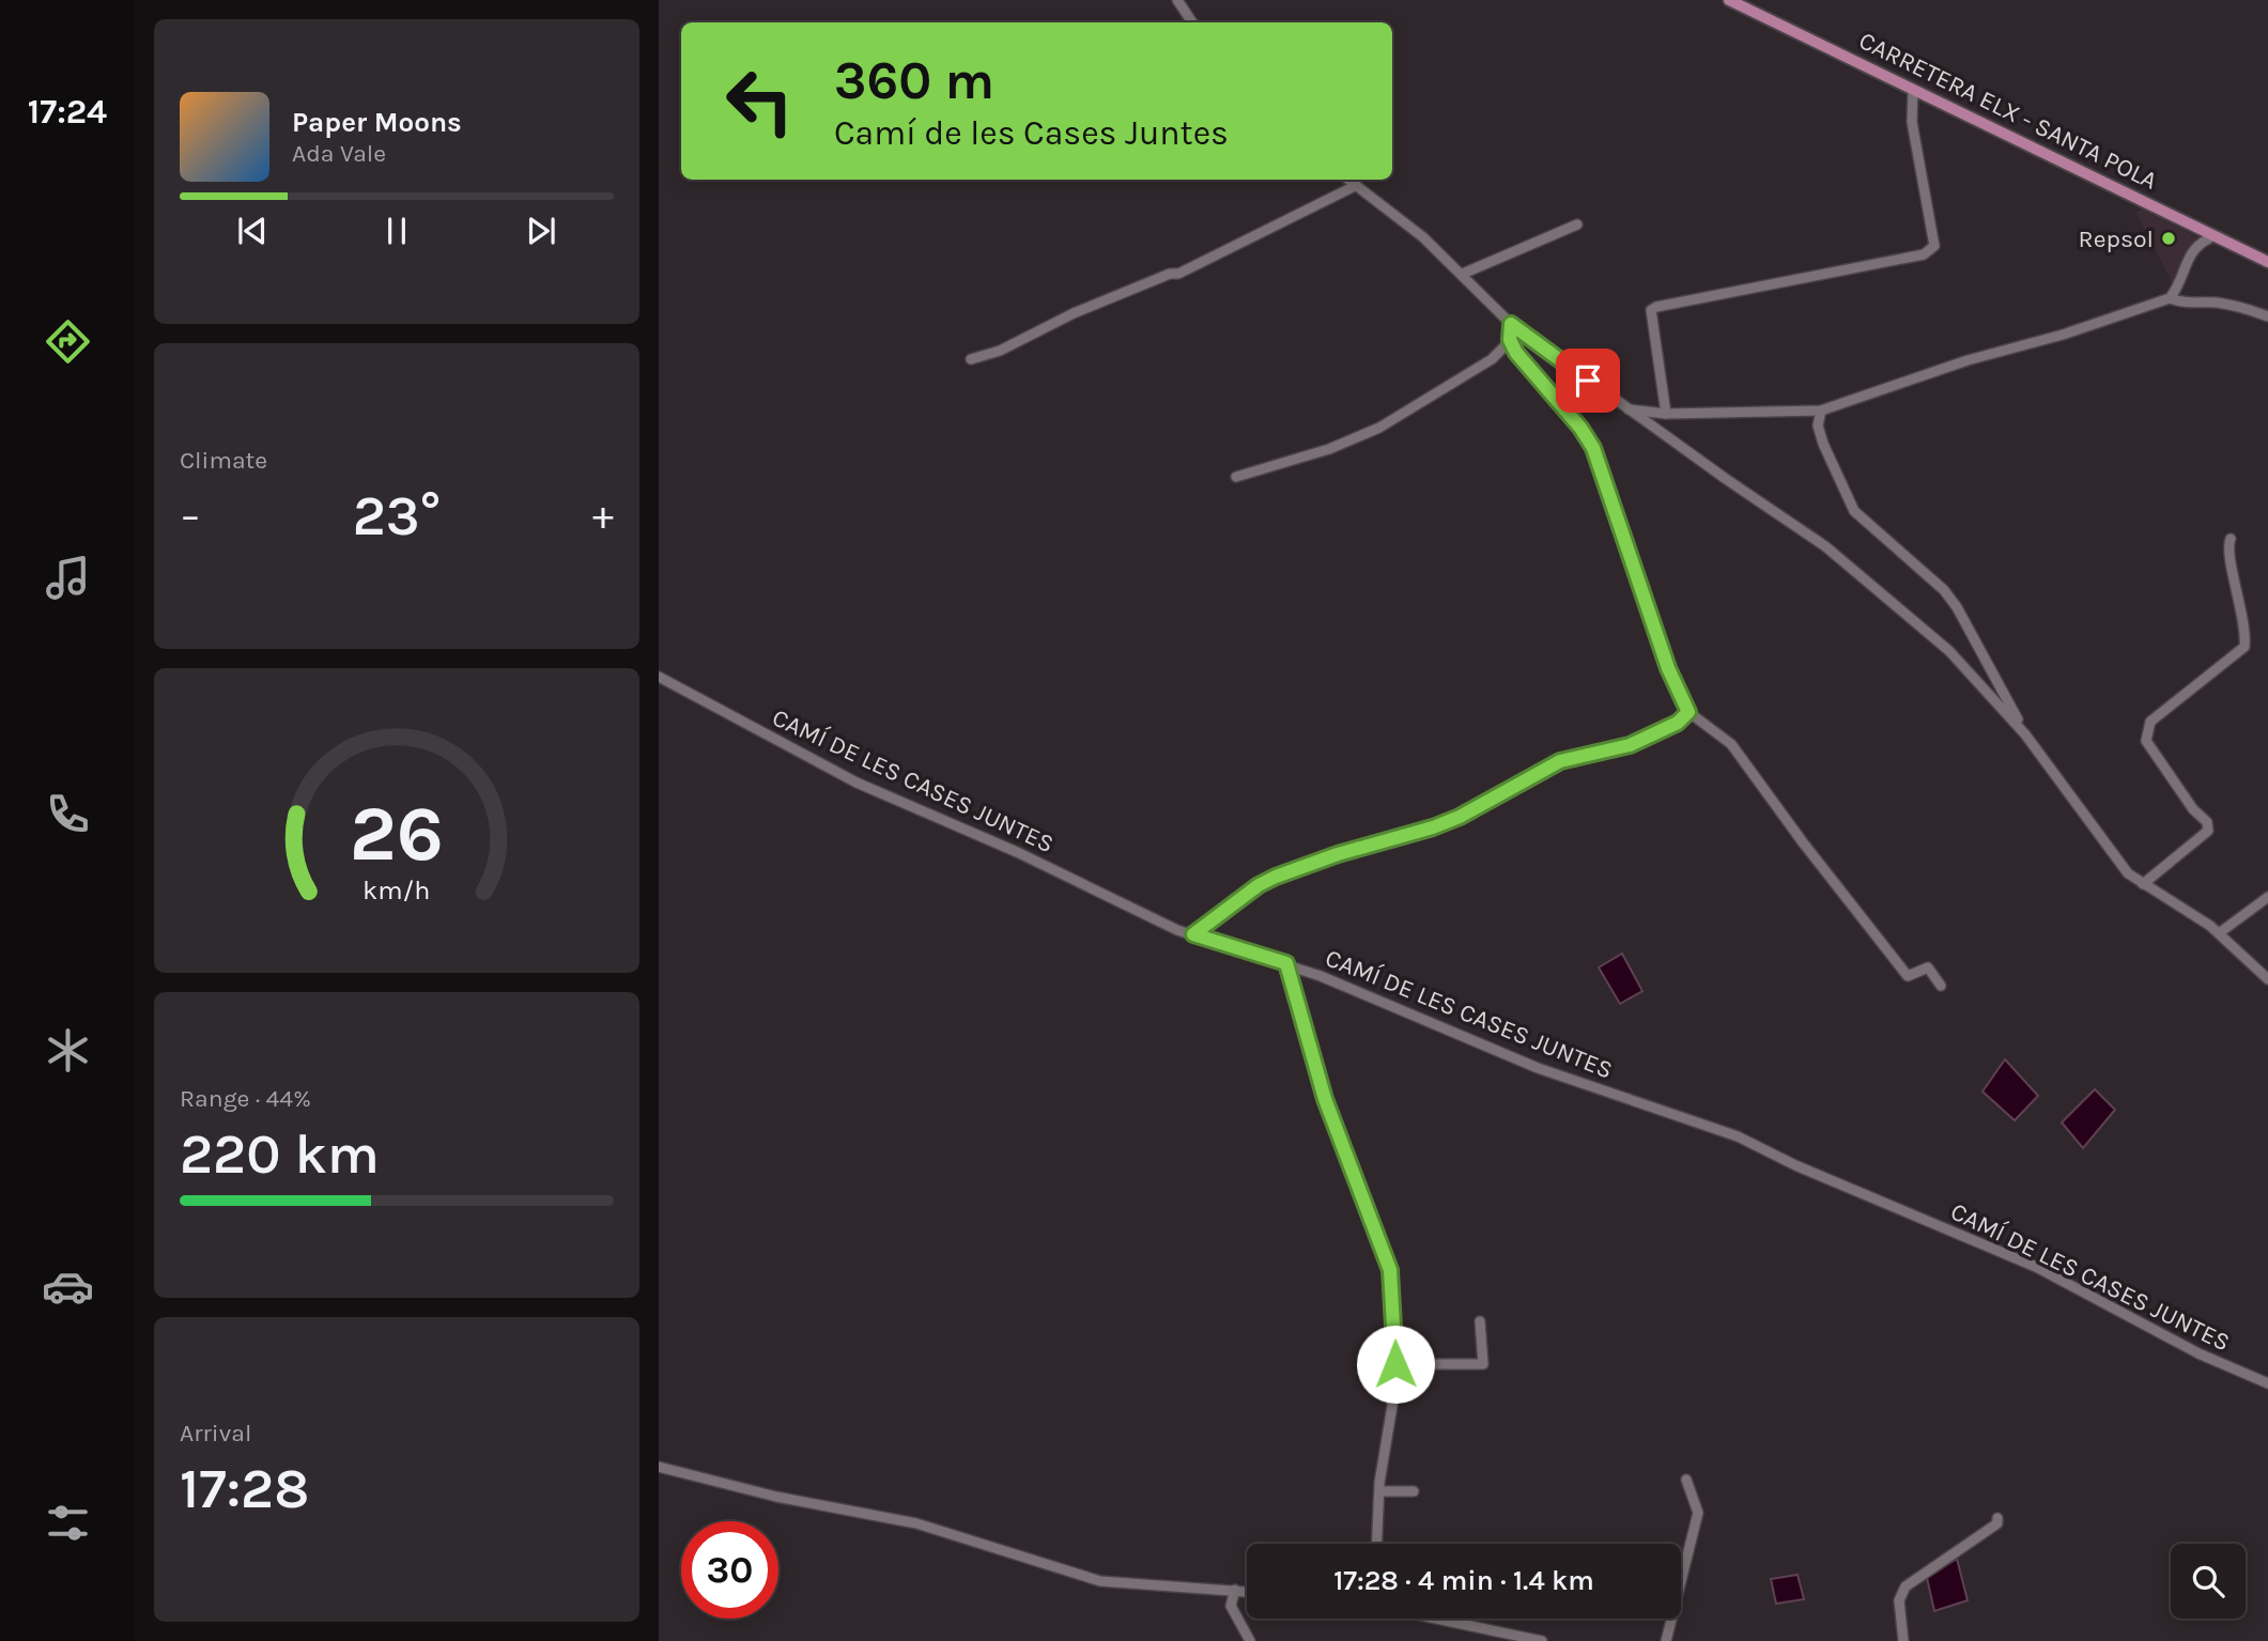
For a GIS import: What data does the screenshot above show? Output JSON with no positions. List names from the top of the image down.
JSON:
{
  "streets": {
    "main road": ["CARRETERA ELX - SANTA POLA"],
    "street": ["CAMÍ DE LES CASES JUNTES"]
  },
  "places": ["Repsol"],
  "page": {
    "tabs": "17:24",
    "turn": ["360 m", "Camí de les Cases Juntes"],
    "song": ["Paper Moons", "Ada Vale"],
    "tile": [
      "Climate",
      ["Range · 44%", "220 km"],
      ["Arrival", "17:28"]
    ],
    "heat": ["−", "23°", "+"],
    "limit": "30",
    "trip": "17:28 · 4 min · 1.4 km",
    "gauge": ["26", "km/h"]
  }
}
